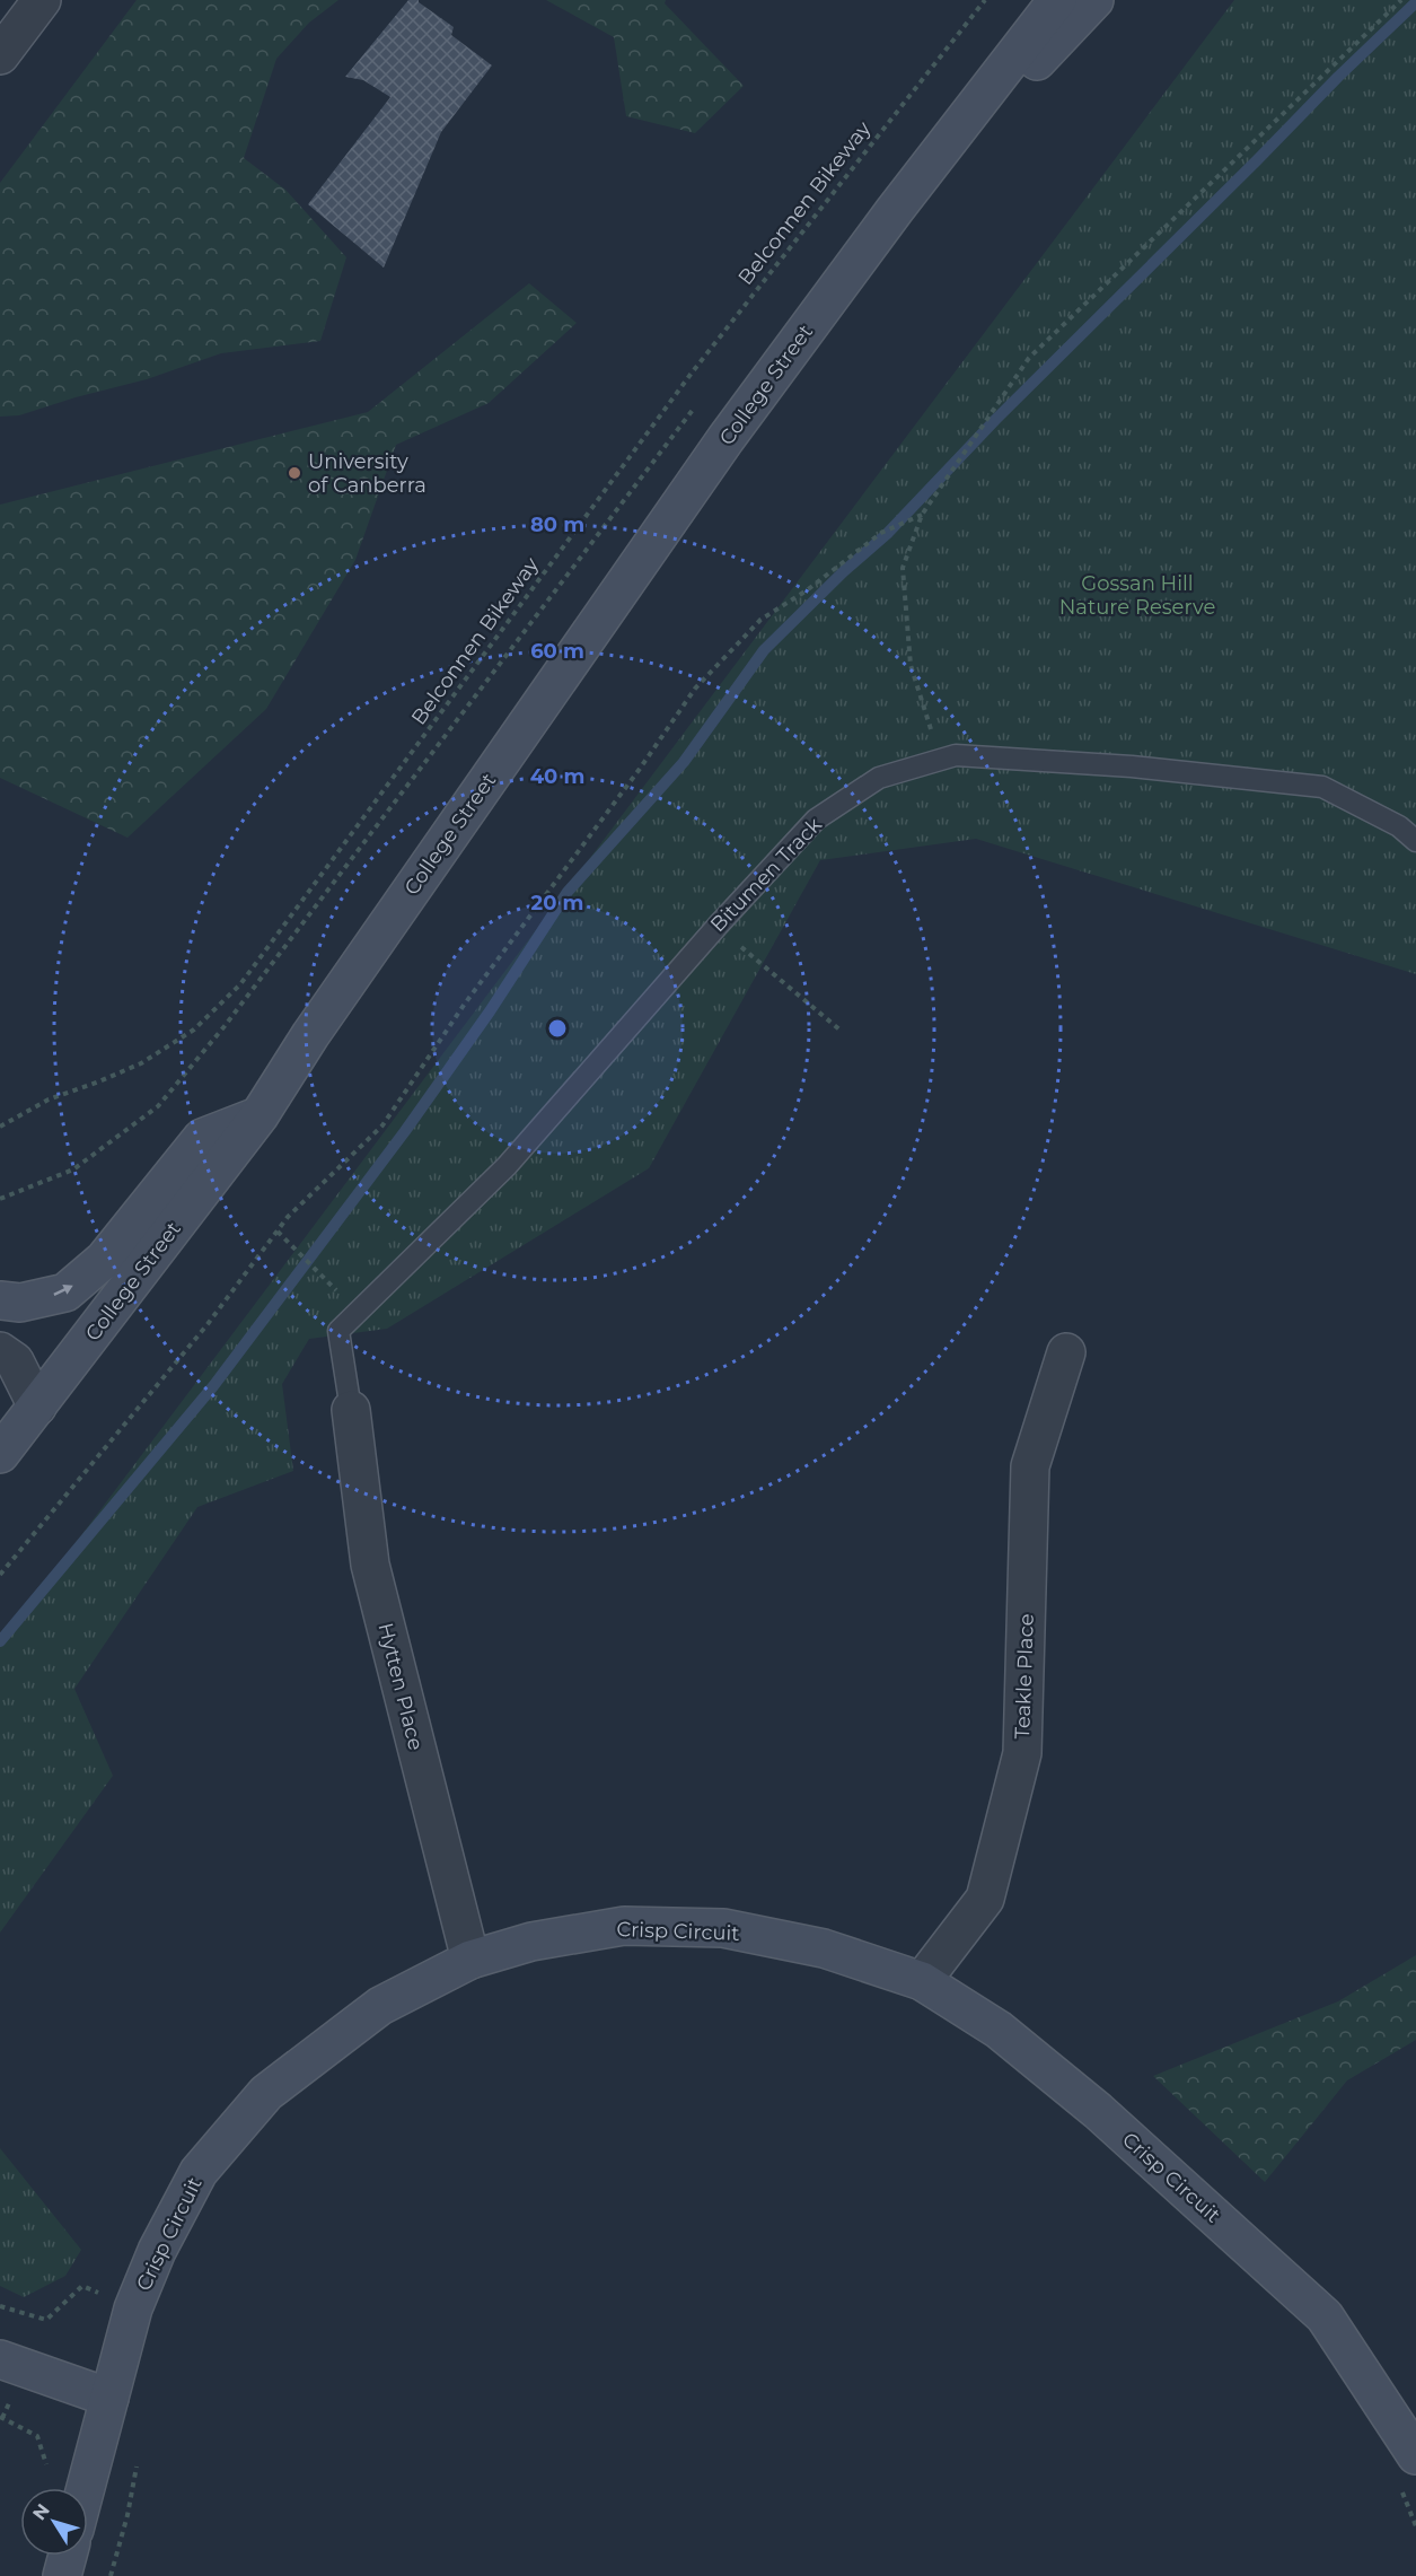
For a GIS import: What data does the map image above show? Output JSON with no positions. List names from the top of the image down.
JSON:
{
  "streets": {
    "street": [
      "College Street",
      "Teakle Place",
      "Hytten Place",
      "Crisp Circuit"
    ],
    "lane": ["Bitumen Track"],
    "path": ["Belconnen Bikeway"]
  },
  "crossings": [
    ["Bitumen Track", "Hytten Place"],
    ["Teakle Place", "Crisp Circuit"],
    ["Hytten Place", "Crisp Circuit"]
  ],
  "parks": ["Gossan Hill Nature Reserve"],
  "places": ["University of Canberra"],
  "north": "top left",
  "rings": [
    "80 m",
    "60 m",
    "40 m",
    "20 m"
  ]
}
